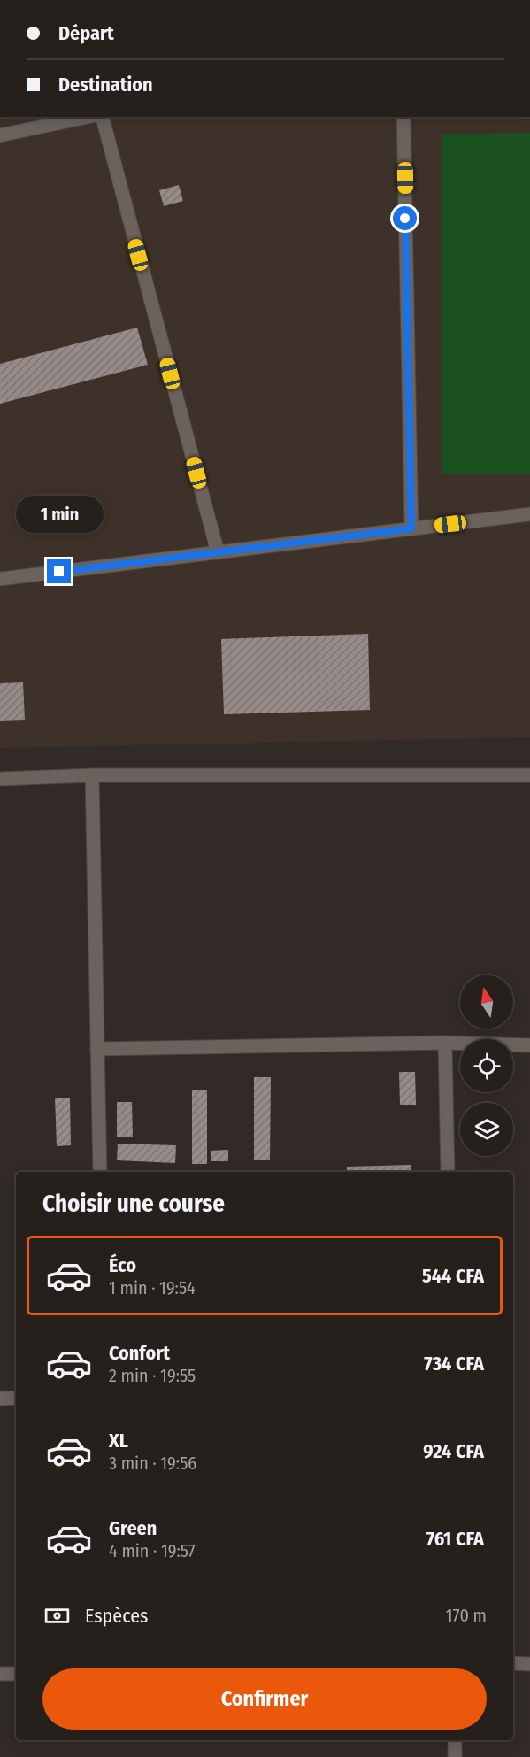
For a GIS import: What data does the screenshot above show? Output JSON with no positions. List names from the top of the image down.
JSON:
{
  "north": "top",
  "page": {
    "banner": ["Départ", "Destination"],
    "bubble": "1 min",
    "heading": "Choisir une course",
    "list": [
      {
        "name": "Éco",
        "note": "1 min · 19:54",
        "value": "544 CFA"
      },
      {
        "name": "Confort",
        "note": "2 min · 19:55",
        "value": "734 CFA"
      },
      {
        "name": "XL",
        "note": "3 min · 19:56",
        "value": "924 CFA"
      },
      {
        "name": "Green",
        "note": "4 min · 19:57",
        "value": "761 CFA"
      }
    ],
    "pay": ["Espèces", "170 m"],
    "buttons": "Confirmer"
  }
}
